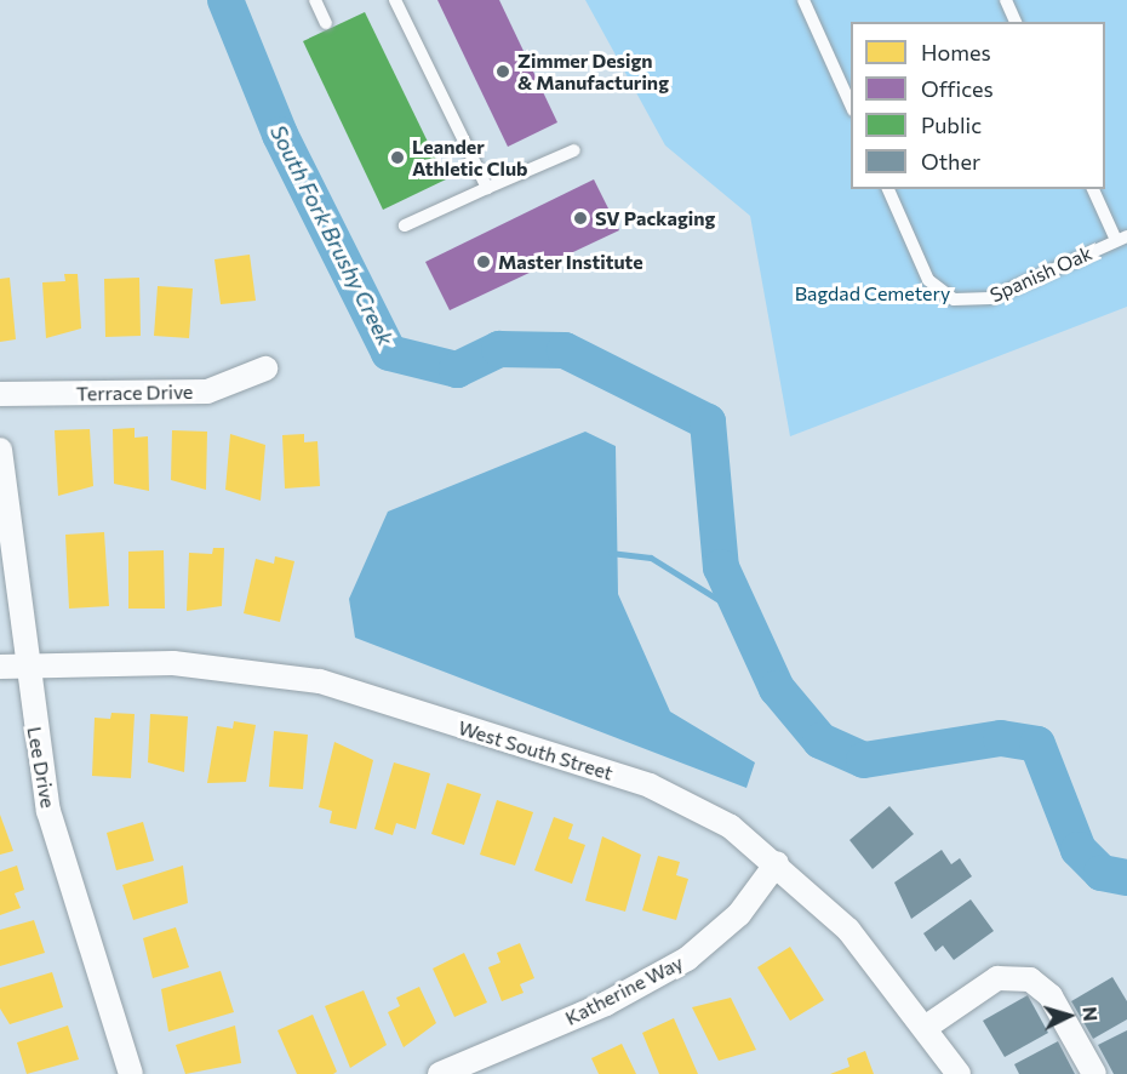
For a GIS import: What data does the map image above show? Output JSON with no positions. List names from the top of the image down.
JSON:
{
  "streets": {
    "street": [
      "Terrace Drive",
      "West South Street",
      "Lee Drive",
      "Katherine Way"
    ],
    "lane": ["Spanish Oak"]
  },
  "crossings": [
    ["West South Street", "Lee Drive"],
    ["West South Street", "Katherine Way"]
  ],
  "water": ["South Fork Brushy Creek"],
  "parks": ["Bagdad Cemetery"],
  "places": [
    "Zimmer Design & Manufacturing",
    "Leander Athletic Club",
    "SV Packaging",
    "Master Institute"
  ],
  "legend": [
    "Homes",
    "Offices",
    "Public",
    "Other"
  ],
  "north": "right"
}
